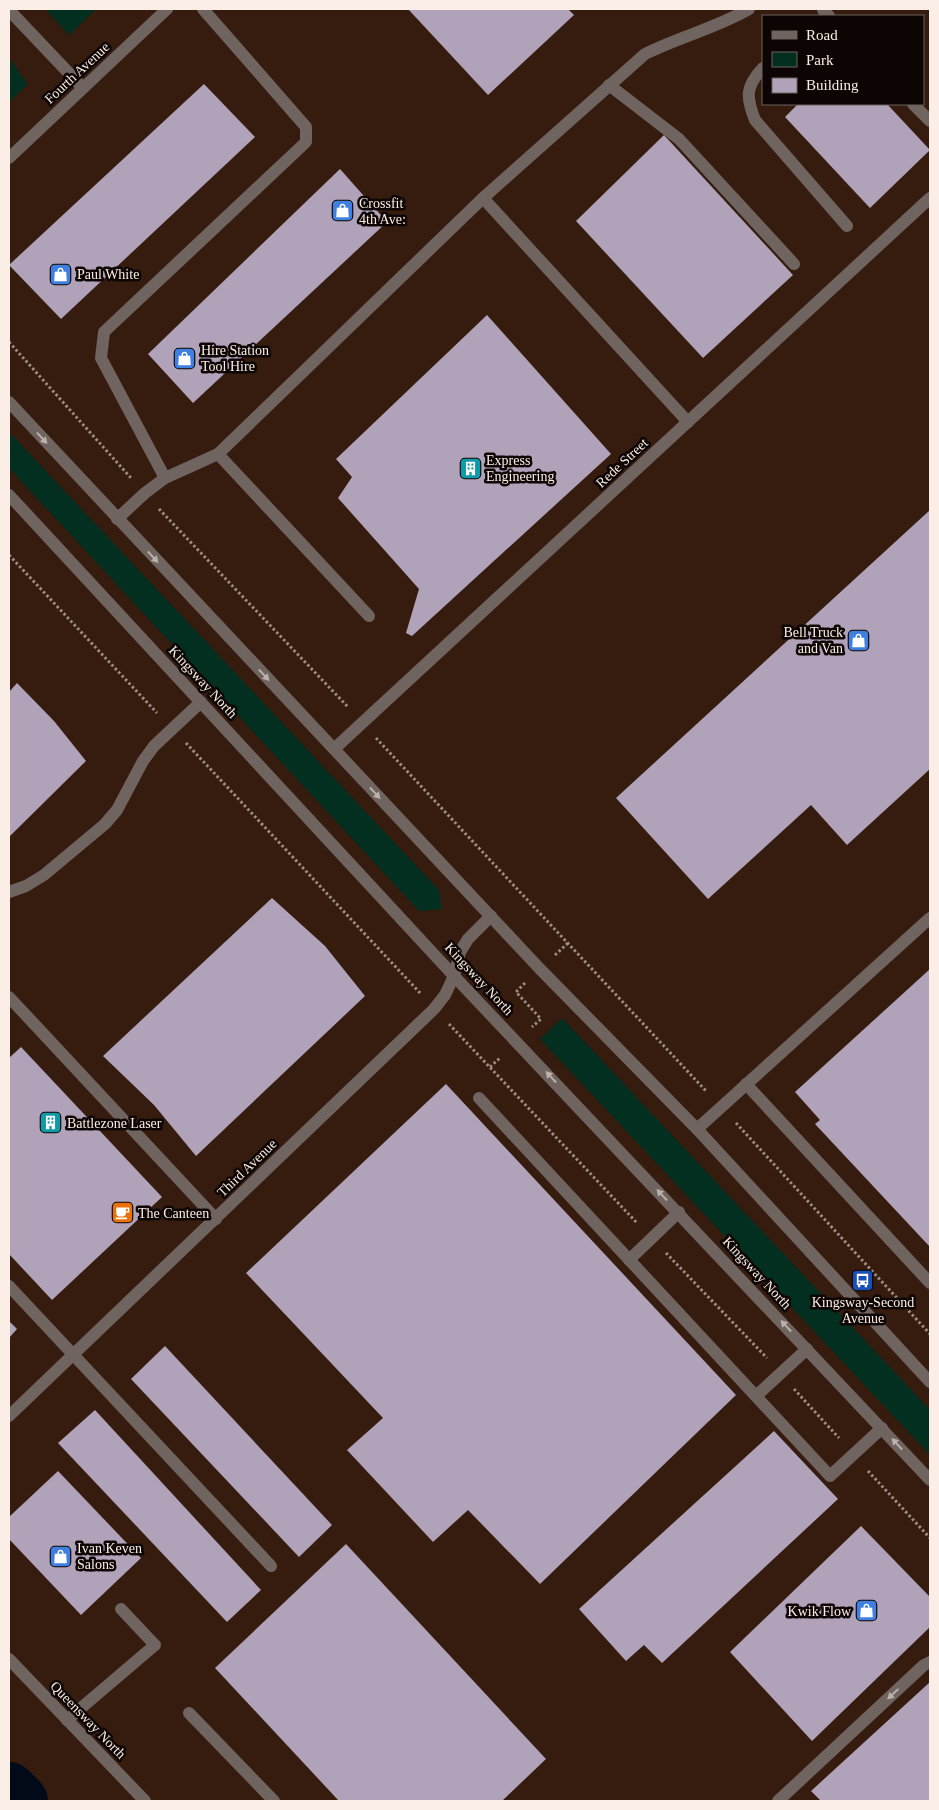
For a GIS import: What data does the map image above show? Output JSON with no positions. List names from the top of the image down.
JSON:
{
  "streets": {
    "street": [
      "Fourth Avenue",
      "Rede Street",
      "Kingsway North",
      "Third Avenue",
      "Queensway North"
    ]
  },
  "crossings": [
    ["Kingsway North", "Third Avenue"]
  ],
  "places": {
    "shop": [
      "Crossfit 4th Ave:",
      "Paul White",
      "Hire Station Tool Hire",
      "Bell Truck and Van",
      "Ivan Keven Salons",
      "Kwik Flow"
    ],
    "building": ["Express Engineering", "Battlezone Laser"],
    "cafe": ["The Canteen"],
    "bus stop": ["Kingsway-Second Avenue"]
  },
  "legend": ["Road", "Park", "Building"]
}
